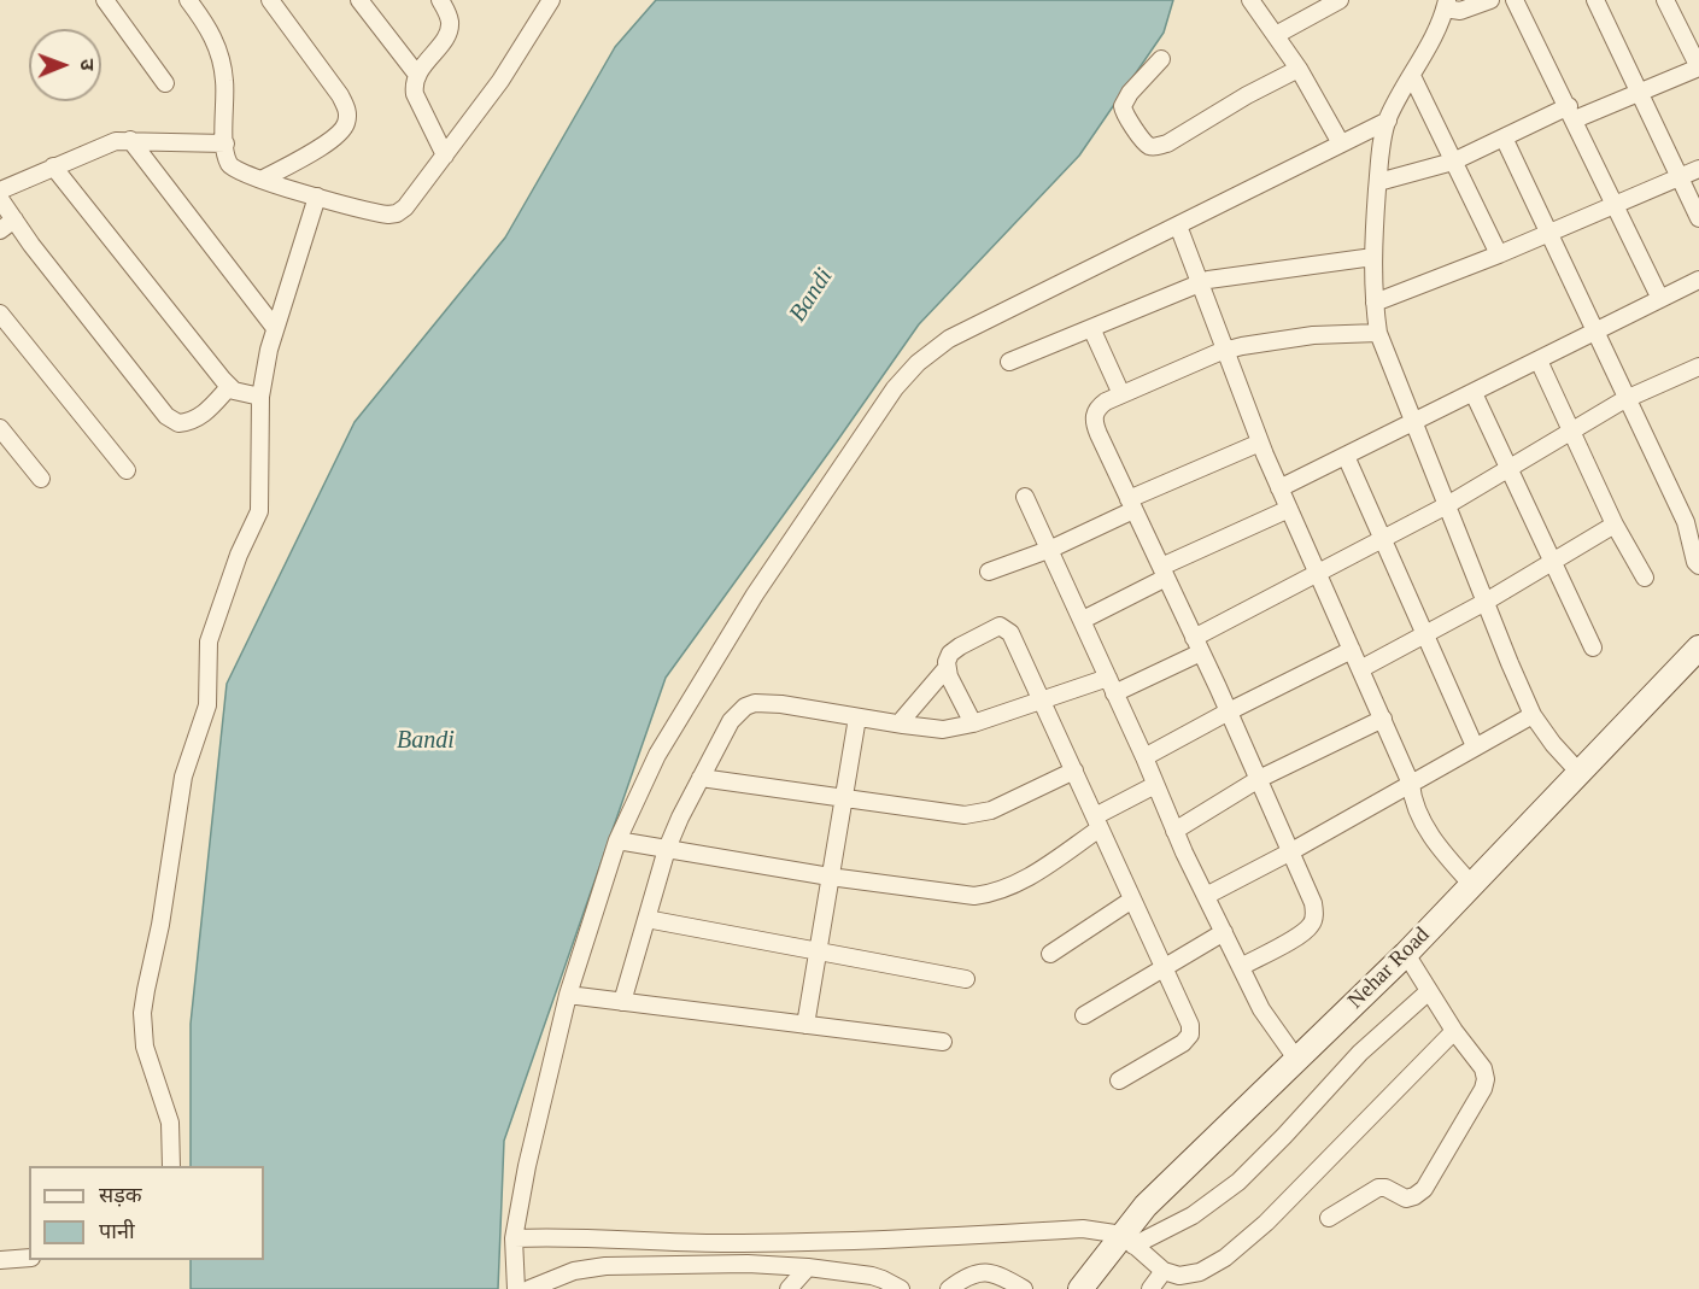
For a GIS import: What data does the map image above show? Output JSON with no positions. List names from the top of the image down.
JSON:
{
  "streets": {
    "street": ["Nehar Road"]
  },
  "water": ["Bandi"],
  "legend": ["सड़क", "पानी"],
  "north": "right"
}
